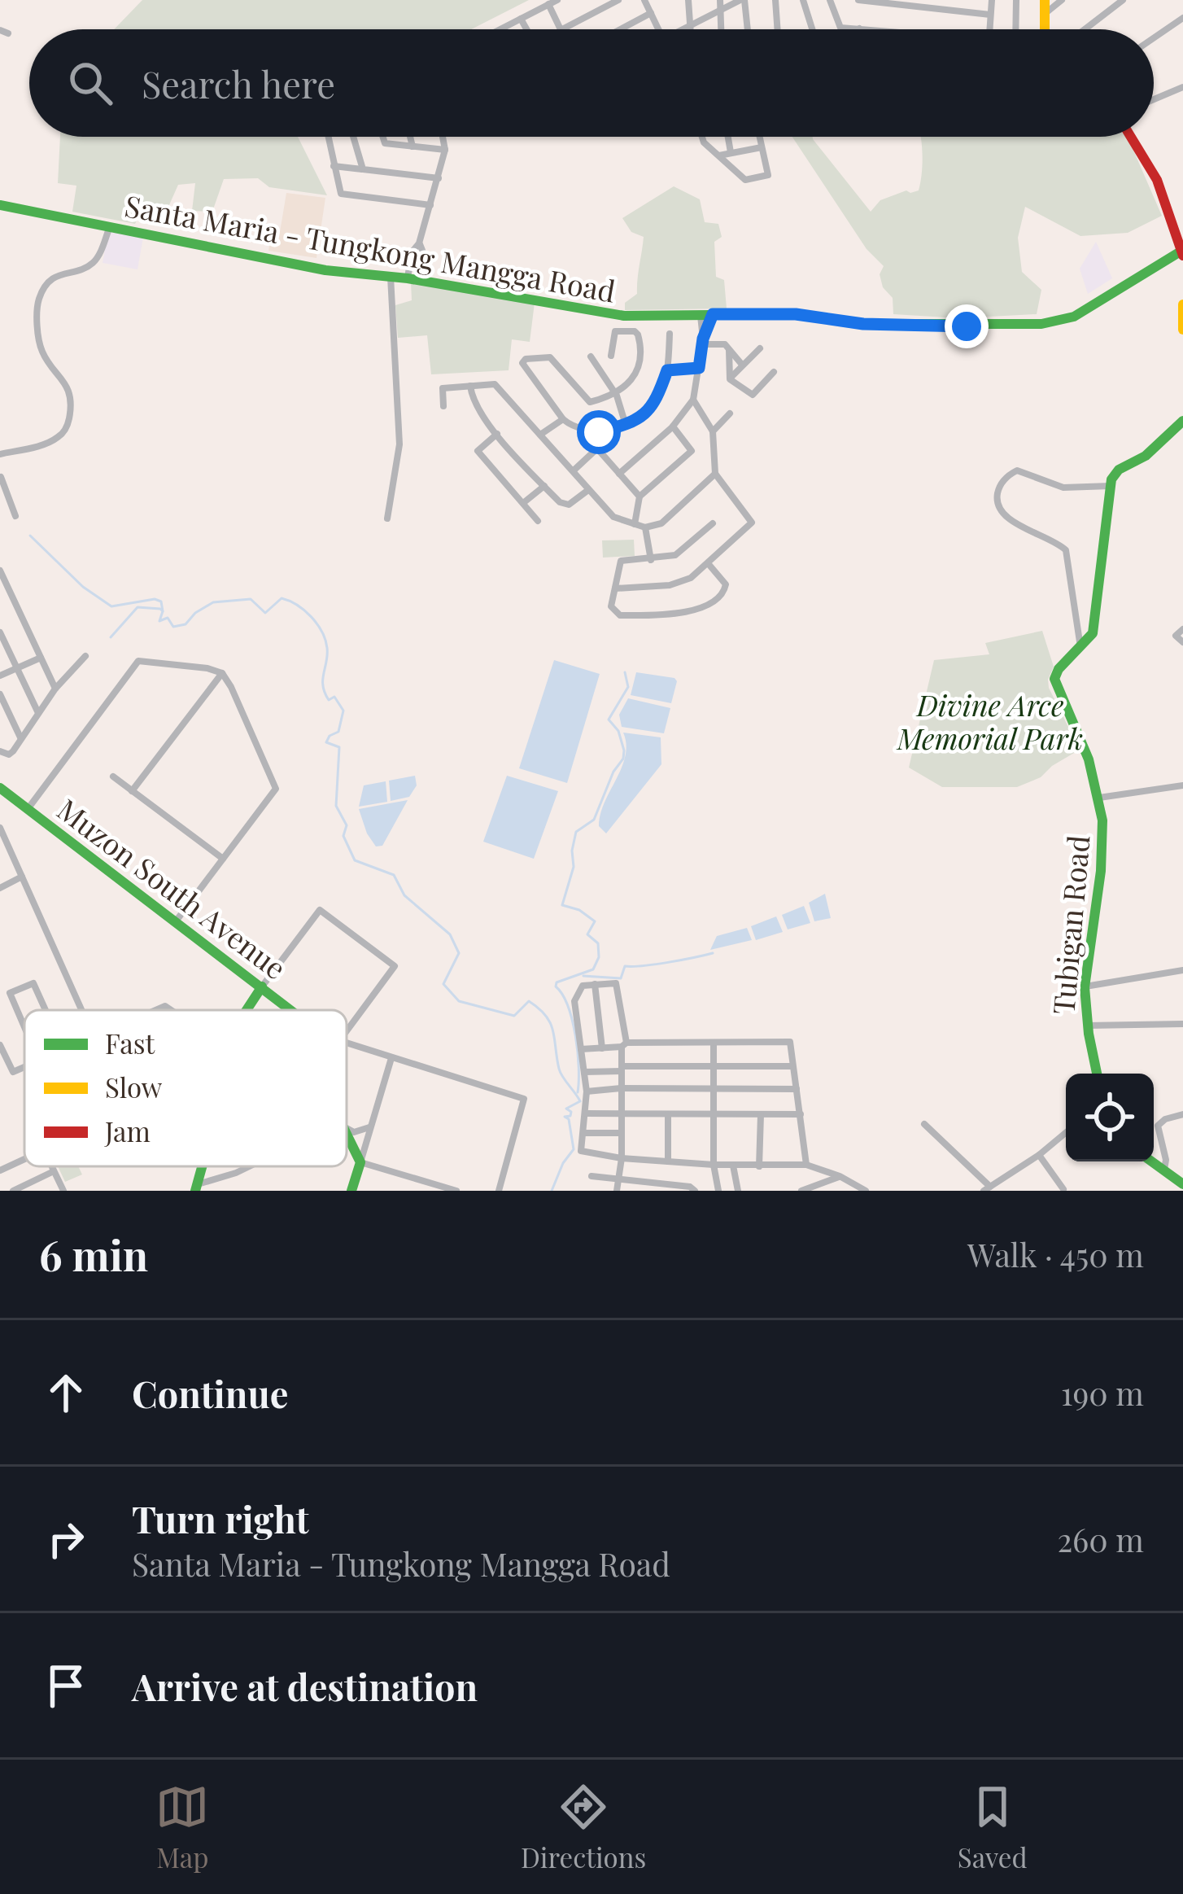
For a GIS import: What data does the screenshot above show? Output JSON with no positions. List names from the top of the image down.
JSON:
{
  "streets": {
    "street": ["Santa Maria - Tungkong Mangga Road", "Muzon South Avenue", "Tubigan Road"]
  },
  "parks": ["Divine Arce Memorial Park"],
  "legend": ["Fast", "Slow", "Jam"],
  "page": {
    "search": "Search here",
    "heading": ["6 min", "Walk · 450 m"],
    "list": [
      ["Continue", "190 m"],
      ["Turn right", "Santa Maria - Tungkong Mangga Road", "260 m"],
      "Arrive at destination"
    ],
    "nav": ["Map", "Directions", "Saved"]
  }
}
